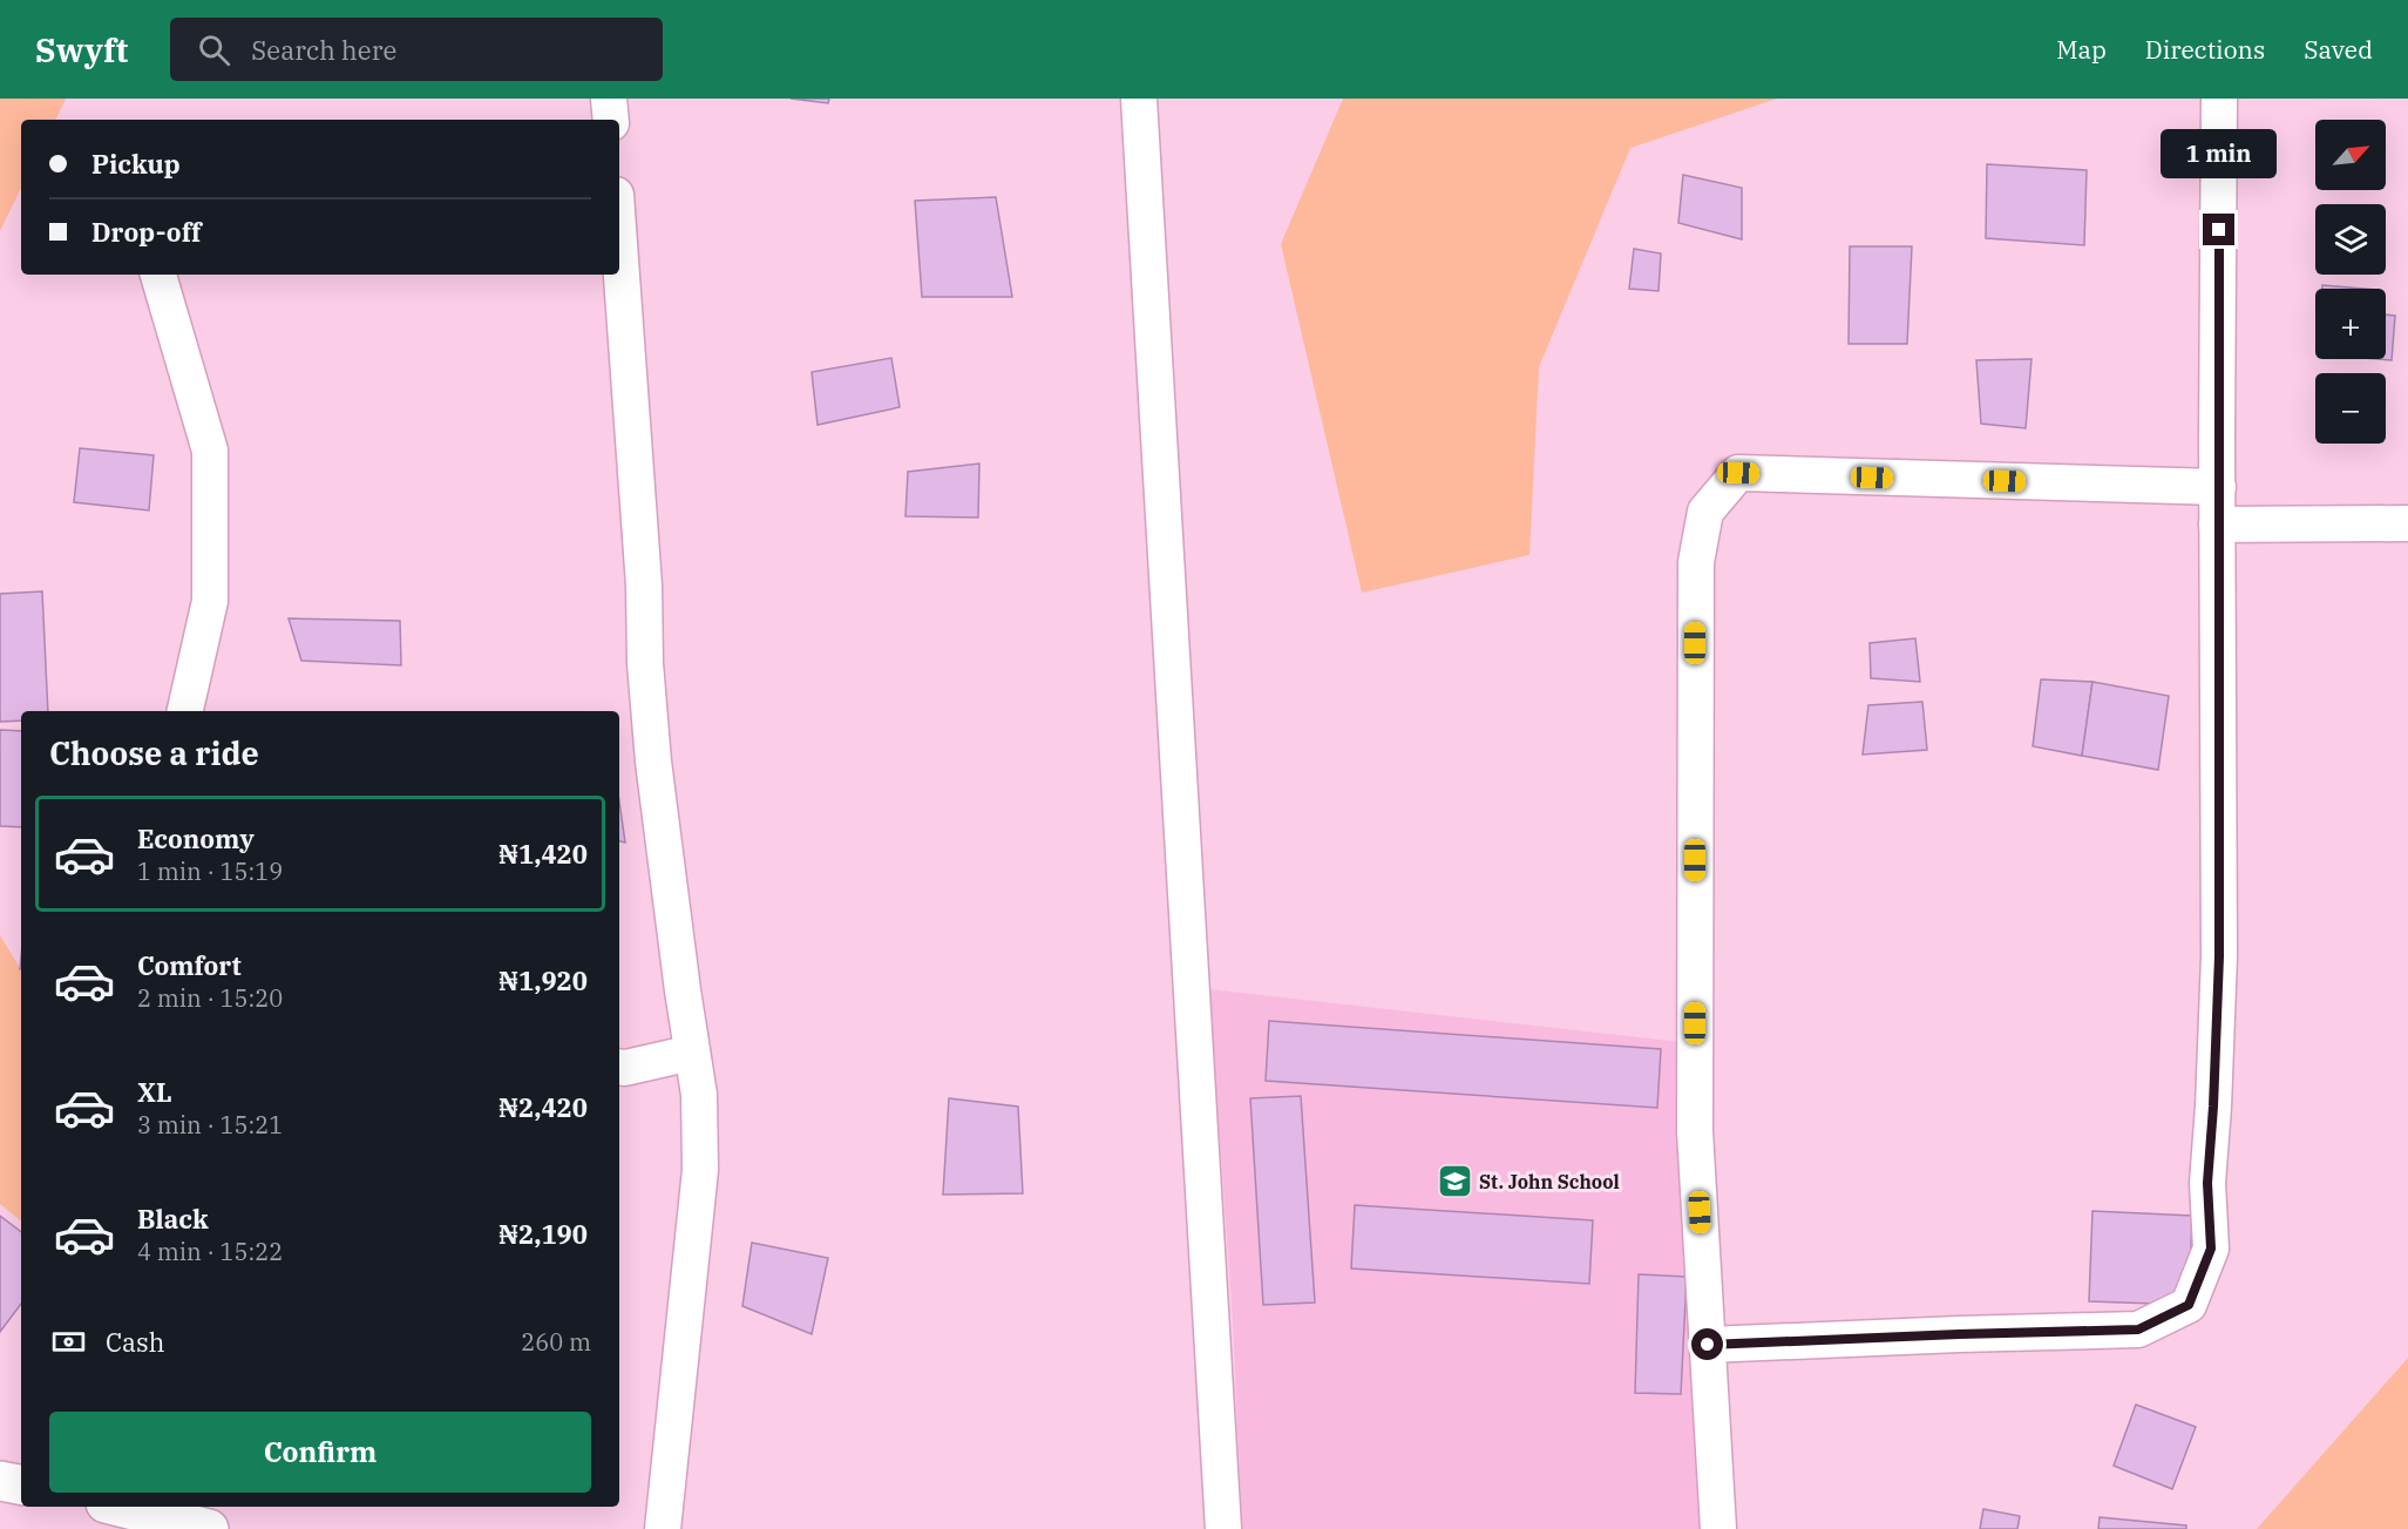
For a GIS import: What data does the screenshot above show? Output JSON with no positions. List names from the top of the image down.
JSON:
{
  "places": {
    "school or university": ["St. John School"]
  },
  "north": "top right",
  "page": {
    "header": "Swyft",
    "search": "Search here",
    "nav": ["Map", "Directions", "Saved"],
    "map_buttons": ["+", "−"],
    "banner": ["Pickup", "Drop-off"],
    "bubble": "1 min",
    "heading": "Choose a ride",
    "list": [
      {
        "name": "Economy",
        "note": "1 min · 15:19",
        "value": "₦1,420"
      },
      {
        "name": "Comfort",
        "note": "2 min · 15:20",
        "value": "₦1,920"
      },
      {
        "name": "XL",
        "note": "3 min · 15:21",
        "value": "₦2,420"
      },
      {
        "name": "Black",
        "note": "4 min · 15:22",
        "value": "₦2,190"
      }
    ],
    "pay": ["Cash", "260 m"],
    "buttons": "Confirm"
  }
}
